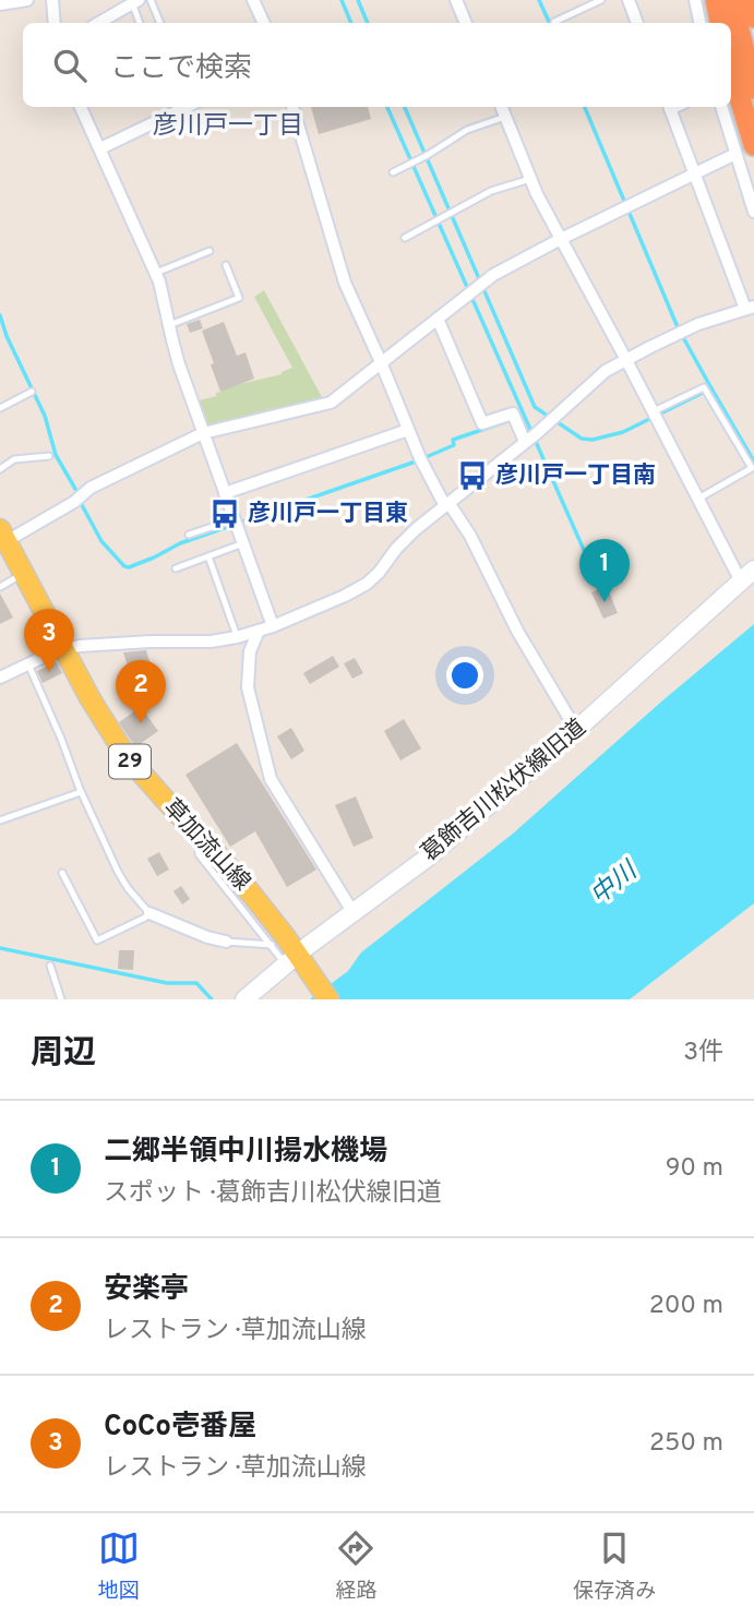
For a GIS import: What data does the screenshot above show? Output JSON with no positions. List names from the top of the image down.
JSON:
{
  "streets": {
    "main road": ["29", "草加流山線"],
    "street": ["葛飾吉川松伏線旧道"]
  },
  "crossings": [
    ["葛飾吉川松伏線旧道", "草加流山線"]
  ],
  "districts": ["彦川戸一丁目"],
  "water": ["中川"],
  "places": {
    "bus stop": ["彦川戸一丁目南", "彦川戸一丁目東"]
  },
  "page": {
    "search": "ここで検索",
    "pins": ["1", "3", "2"],
    "heading": ["周辺", "3件"],
    "list": [
      {
        "mark": "1",
        "name": "二郷半領中川揚水機場",
        "note": "スポット · 葛飾吉川松伏線旧道",
        "value": "90 m"
      },
      {
        "mark": "2",
        "name": "安楽亭",
        "note": "レストラン · 草加流山線",
        "value": "200 m"
      },
      {
        "mark": "3",
        "name": "CoCo壱番屋",
        "note": "レストラン · 草加流山線",
        "value": "250 m"
      }
    ],
    "nav": ["地図", "経路", "保存済み"]
  }
}
